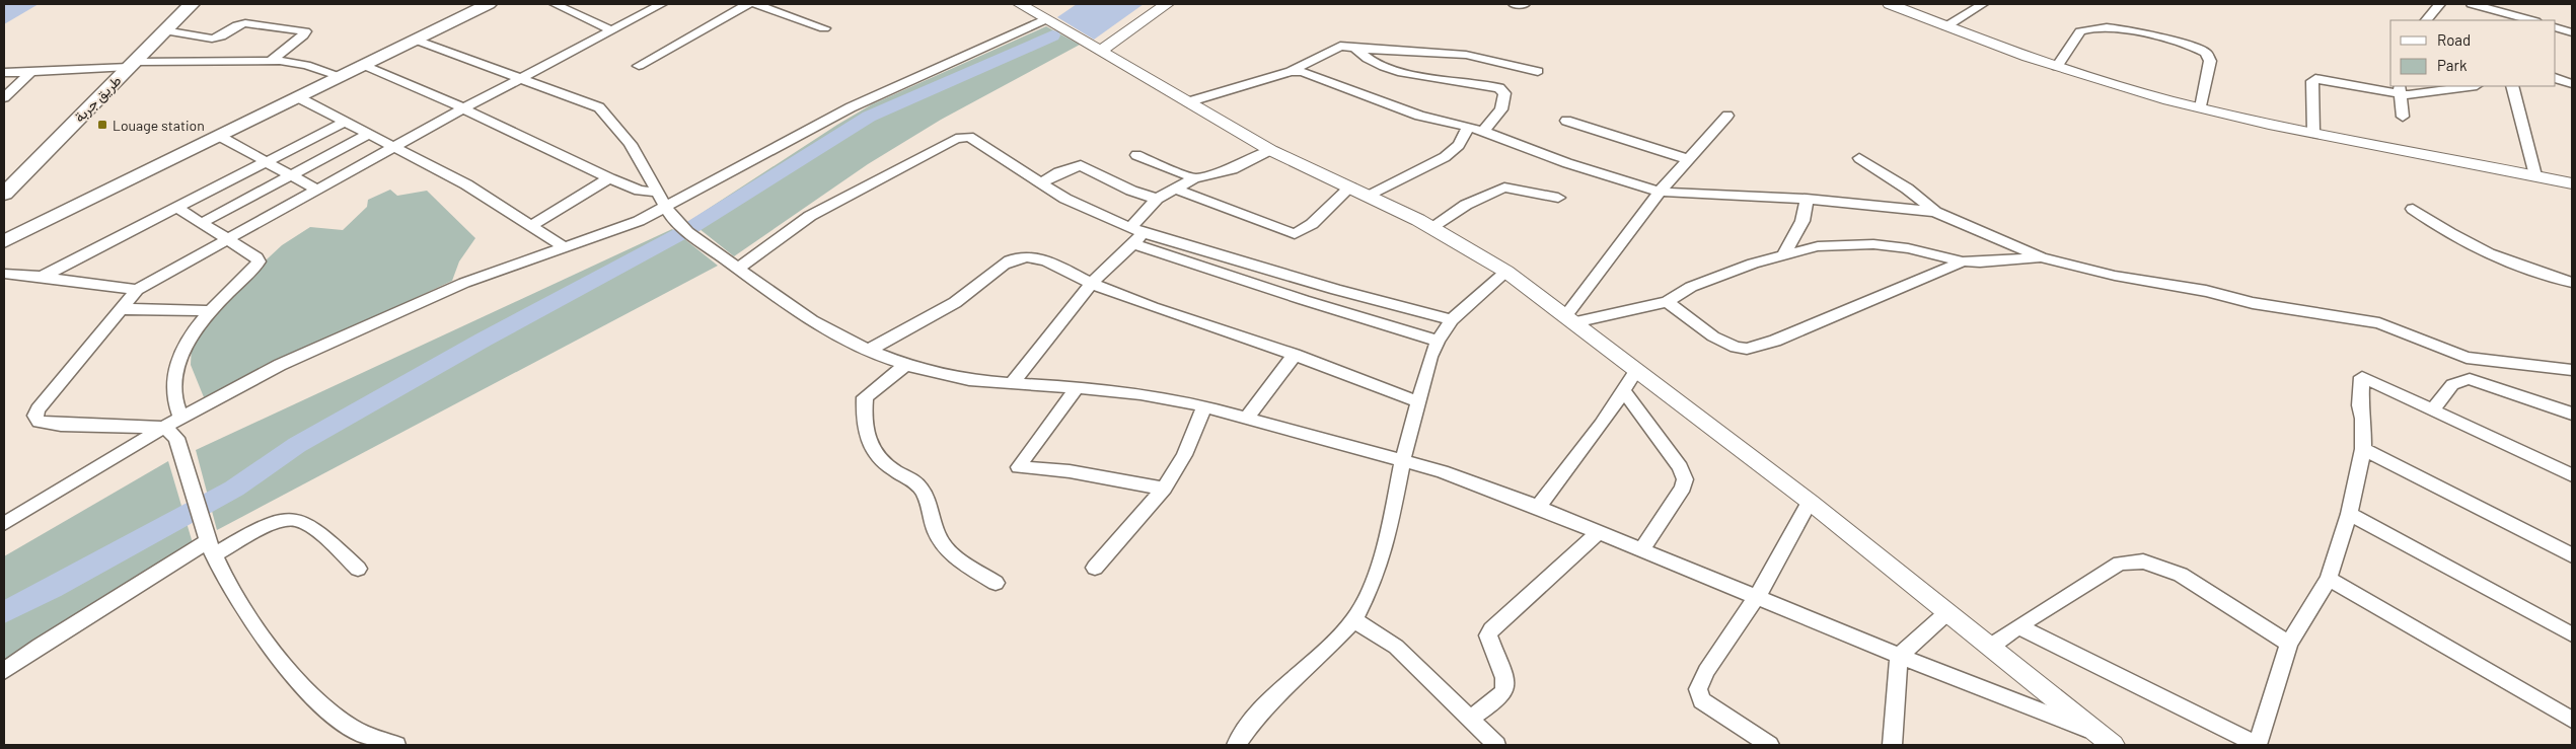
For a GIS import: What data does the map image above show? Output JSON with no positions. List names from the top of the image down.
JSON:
{
  "streets": {
    "main road": ["طريق جربة"]
  },
  "places": {
    "transit": ["Louage station"]
  },
  "legend": ["Road", "Park"]
}
